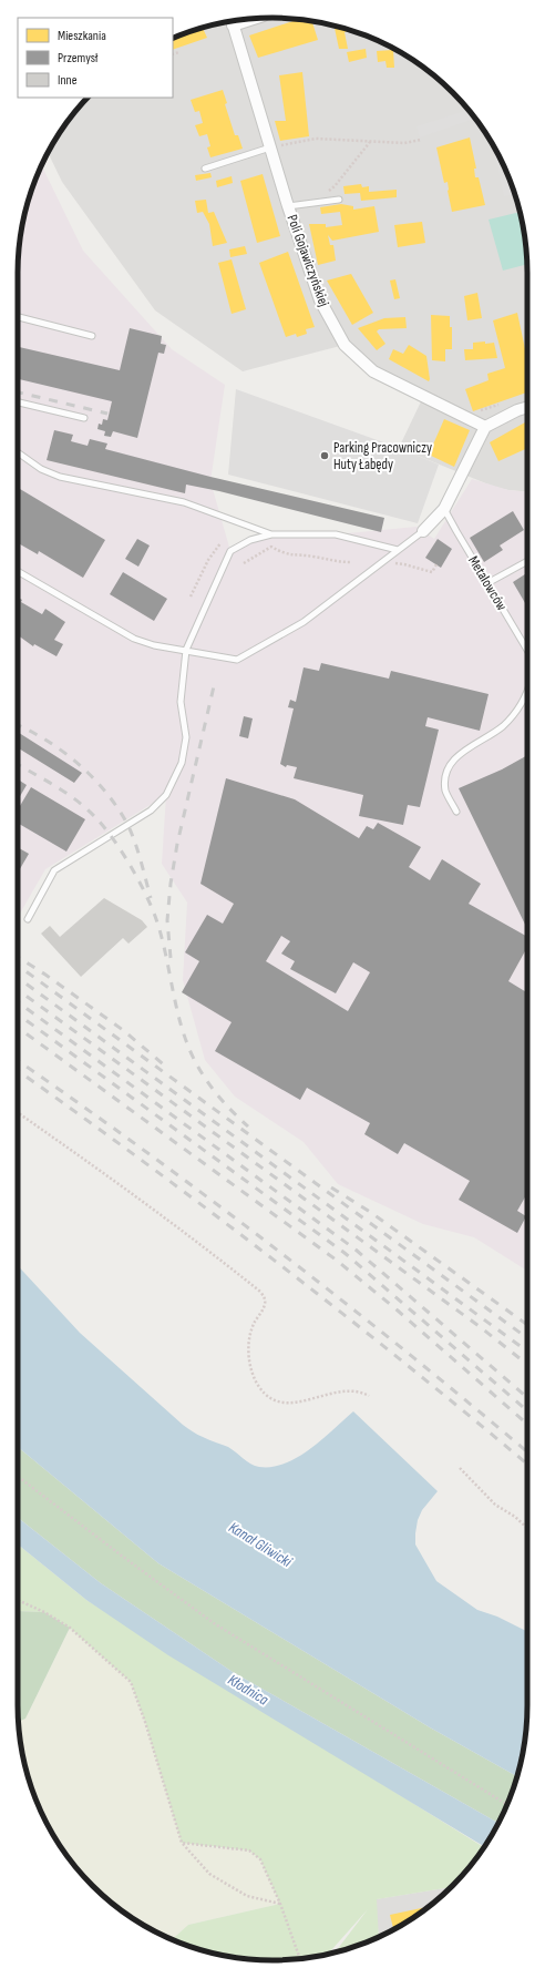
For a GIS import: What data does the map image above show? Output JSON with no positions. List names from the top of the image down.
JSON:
{
  "streets": {
    "street": ["Poli Gojawiczyńskiej"],
    "lane": ["Metalowców"]
  },
  "water": ["Kanał Gliwicki", "Kłodnica"],
  "places": ["Parking Pracowniczy Huty Łabędy"],
  "legend": ["Mieszkania", "Przemysł", "Inne"]
}
